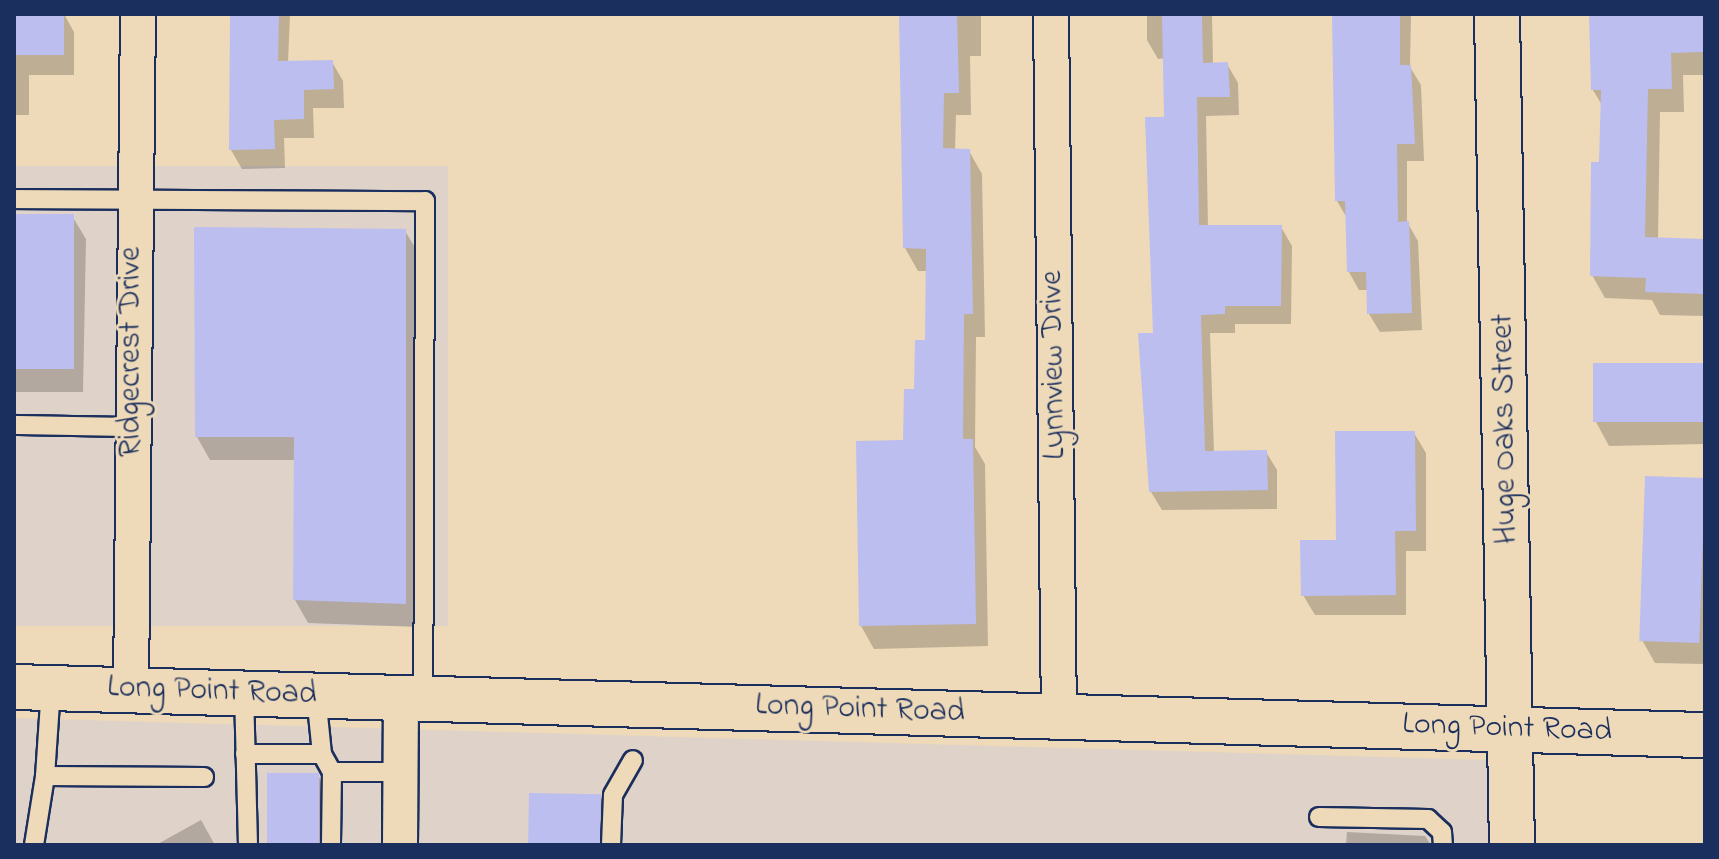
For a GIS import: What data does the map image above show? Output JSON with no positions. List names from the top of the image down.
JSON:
{
  "streets": {
    "main road": ["Huge Oaks Street", "Long Point Road"],
    "street": ["Ridgecrest Drive", "Lynnview Drive"]
  },
  "crossings": [
    ["Ridgecrest Drive", "Long Point Road"],
    ["Lynnview Drive", "Long Point Road"],
    ["Huge Oaks Street", "Long Point Road"]
  ]
}
